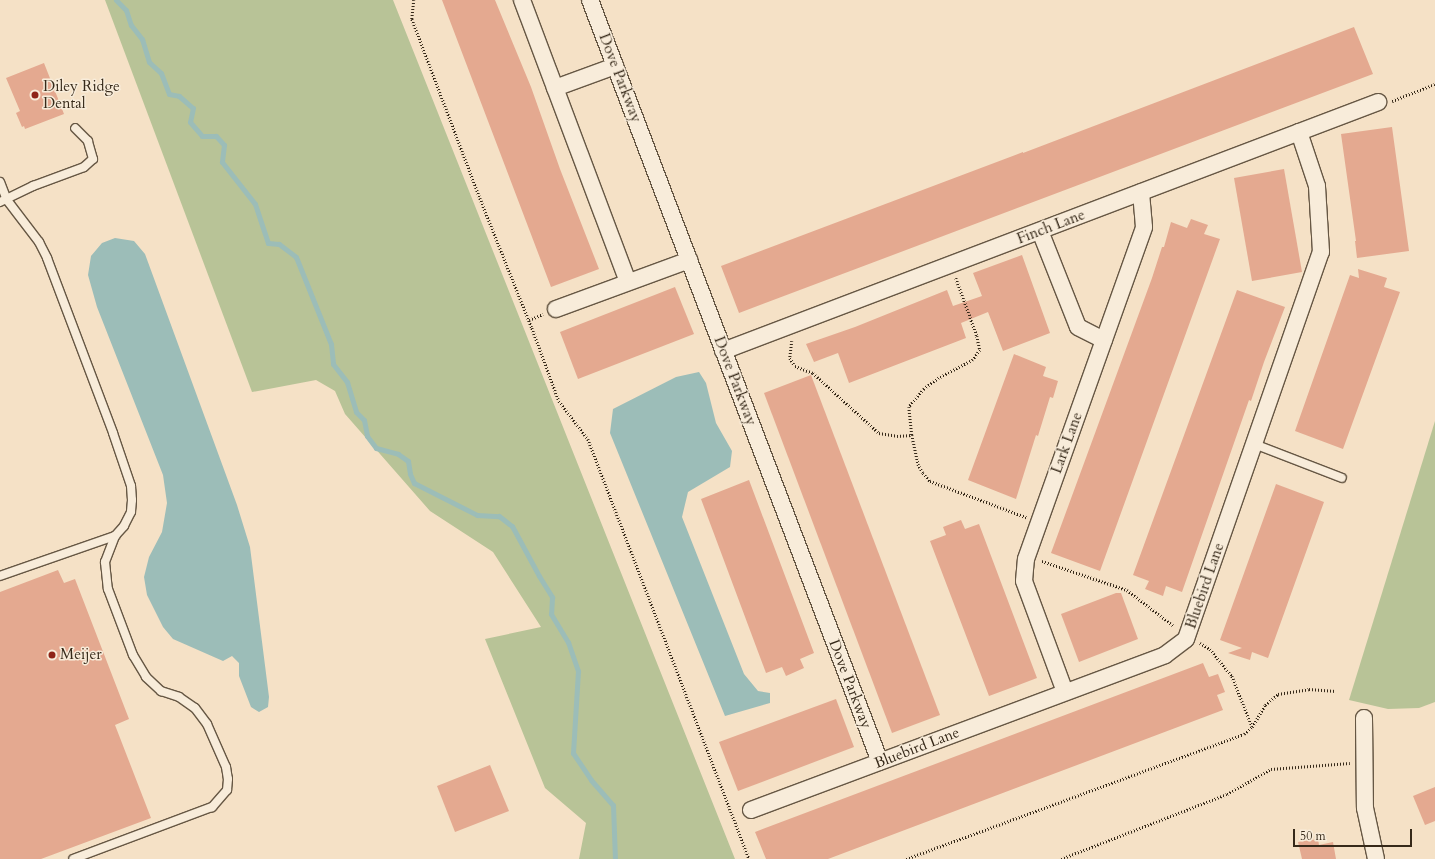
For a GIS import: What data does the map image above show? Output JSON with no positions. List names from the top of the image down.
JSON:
{
  "streets": {
    "street": [
      "Dove Parkway",
      "Finch Lane",
      "Lark Lane",
      "Bluebird Lane"
    ]
  },
  "crossings": [
    ["Dove Parkway", "Finch Lane"],
    ["Dove Parkway", "Bluebird Lane"],
    ["Finch Lane", "Lark Lane"],
    ["Finch Lane", "Bluebird Lane"],
    ["Lark Lane", "Bluebird Lane"]
  ],
  "places": ["Diley Ridge Dental", "Meijer"],
  "scale_bar": "50 m"
}
